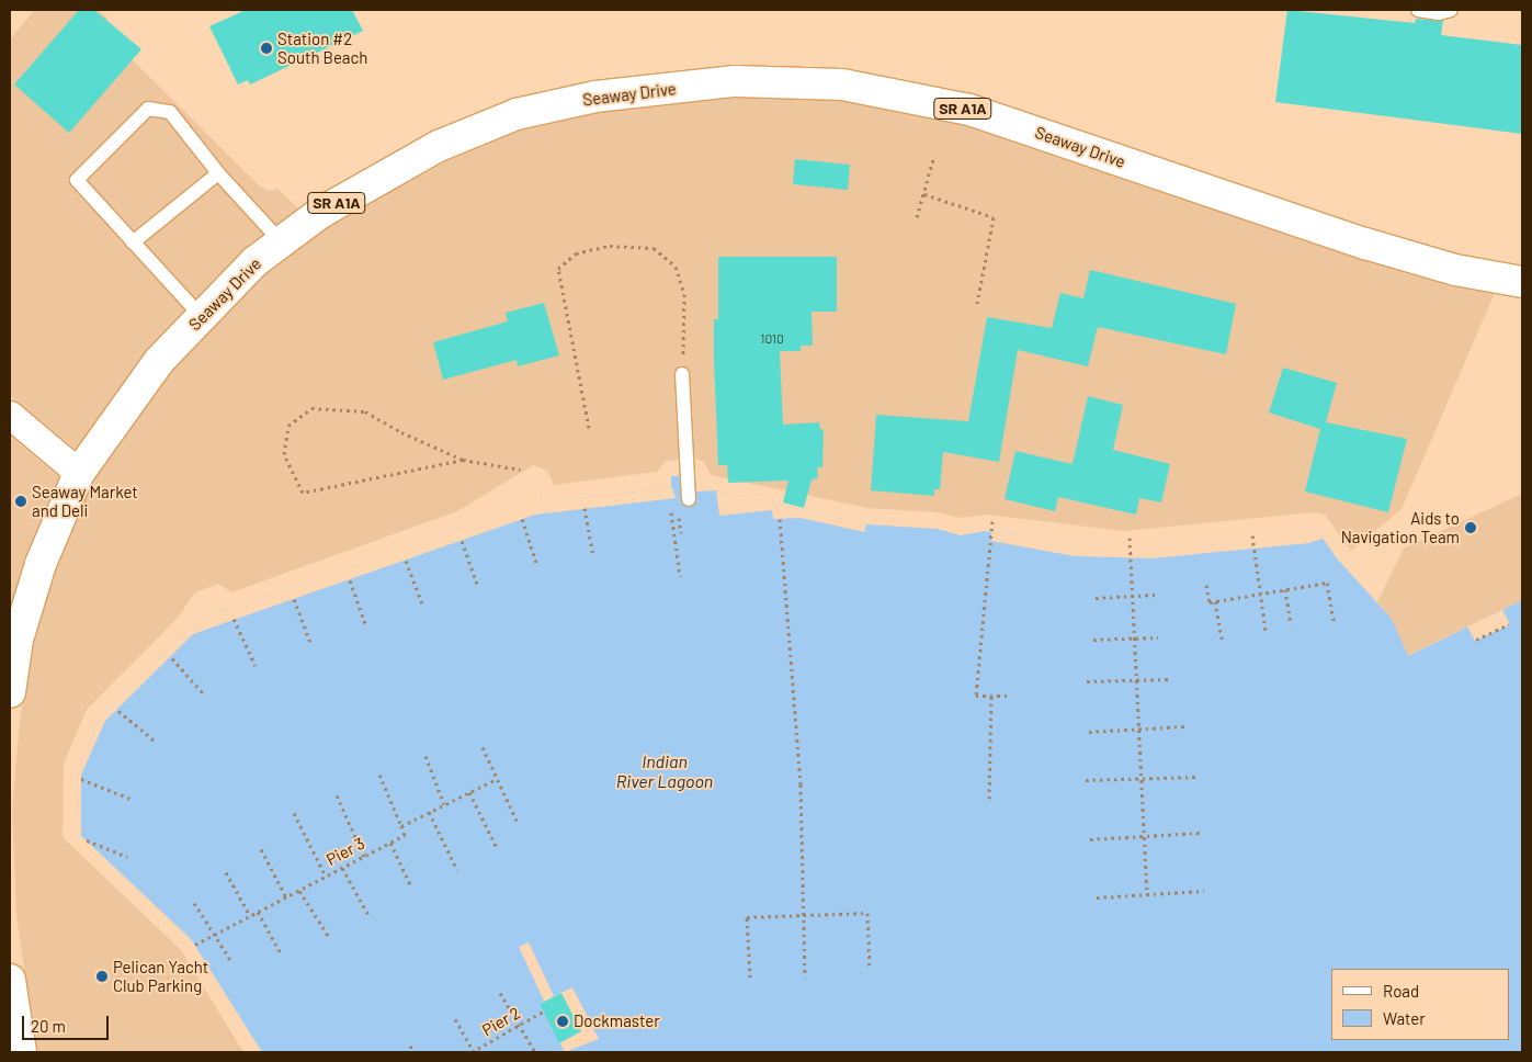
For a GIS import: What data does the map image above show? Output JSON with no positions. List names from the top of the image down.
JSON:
{
  "streets": {
    "main road": ["Seaway Drive", "SR A1A"],
    "path": ["Pier 3", "Pier 2"]
  },
  "water": ["Indian River Lagoon"],
  "places": [
    "Station #2 South Beach",
    "Seaway Market and Deli",
    "Aids to Navigation Team",
    "Pelican Yacht Club Parking",
    "Dockmaster"
  ],
  "house_numbers": ["1010"],
  "legend": ["Road", "Water"],
  "scale_bar": "20 m"
}
